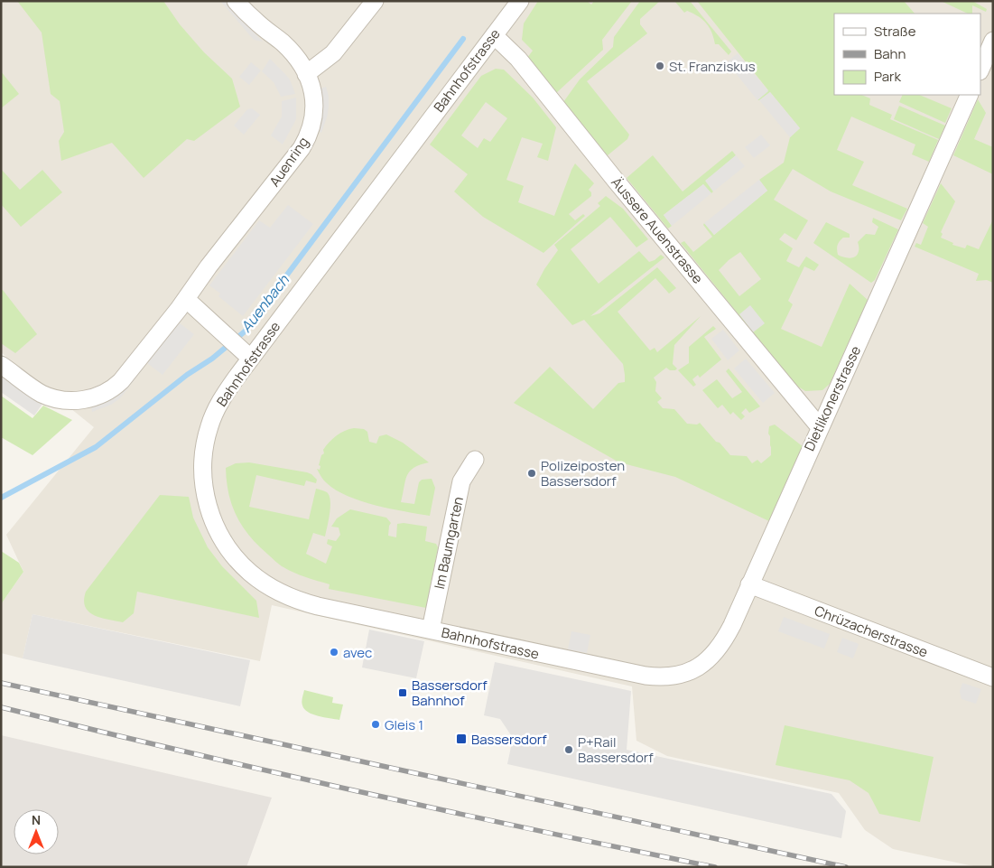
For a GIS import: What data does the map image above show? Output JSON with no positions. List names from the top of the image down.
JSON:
{
  "streets": {
    "street": [
      "Bahnhofstrasse",
      "Auenring",
      "Äussere Auenstrasse",
      "Dietlikonerstrasse",
      "Im Baumgarten",
      "Chrüzacherstrasse"
    ]
  },
  "crossings": [
    ["Bahnhofstrasse", "Äussere Auenstrasse"],
    ["Bahnhofstrasse", "Dietlikonerstrasse"],
    ["Bahnhofstrasse", "Im Baumgarten"],
    ["Äussere Auenstrasse", "Dietlikonerstrasse"],
    ["Dietlikonerstrasse", "Chrüzacherstrasse"]
  ],
  "water": ["Auenbach"],
  "places": {
    "other": [
      "St. Franziskus",
      "Polizeiposten Bassersdorf",
      "avec",
      "Gleis 1",
      "P+Rail Bassersdorf"
    ],
    "transit": ["Bassersdorf Bahnhof", "Bassersdorf"]
  },
  "legend": ["Straße", "Bahn", "Park"],
  "north": "top"
}
